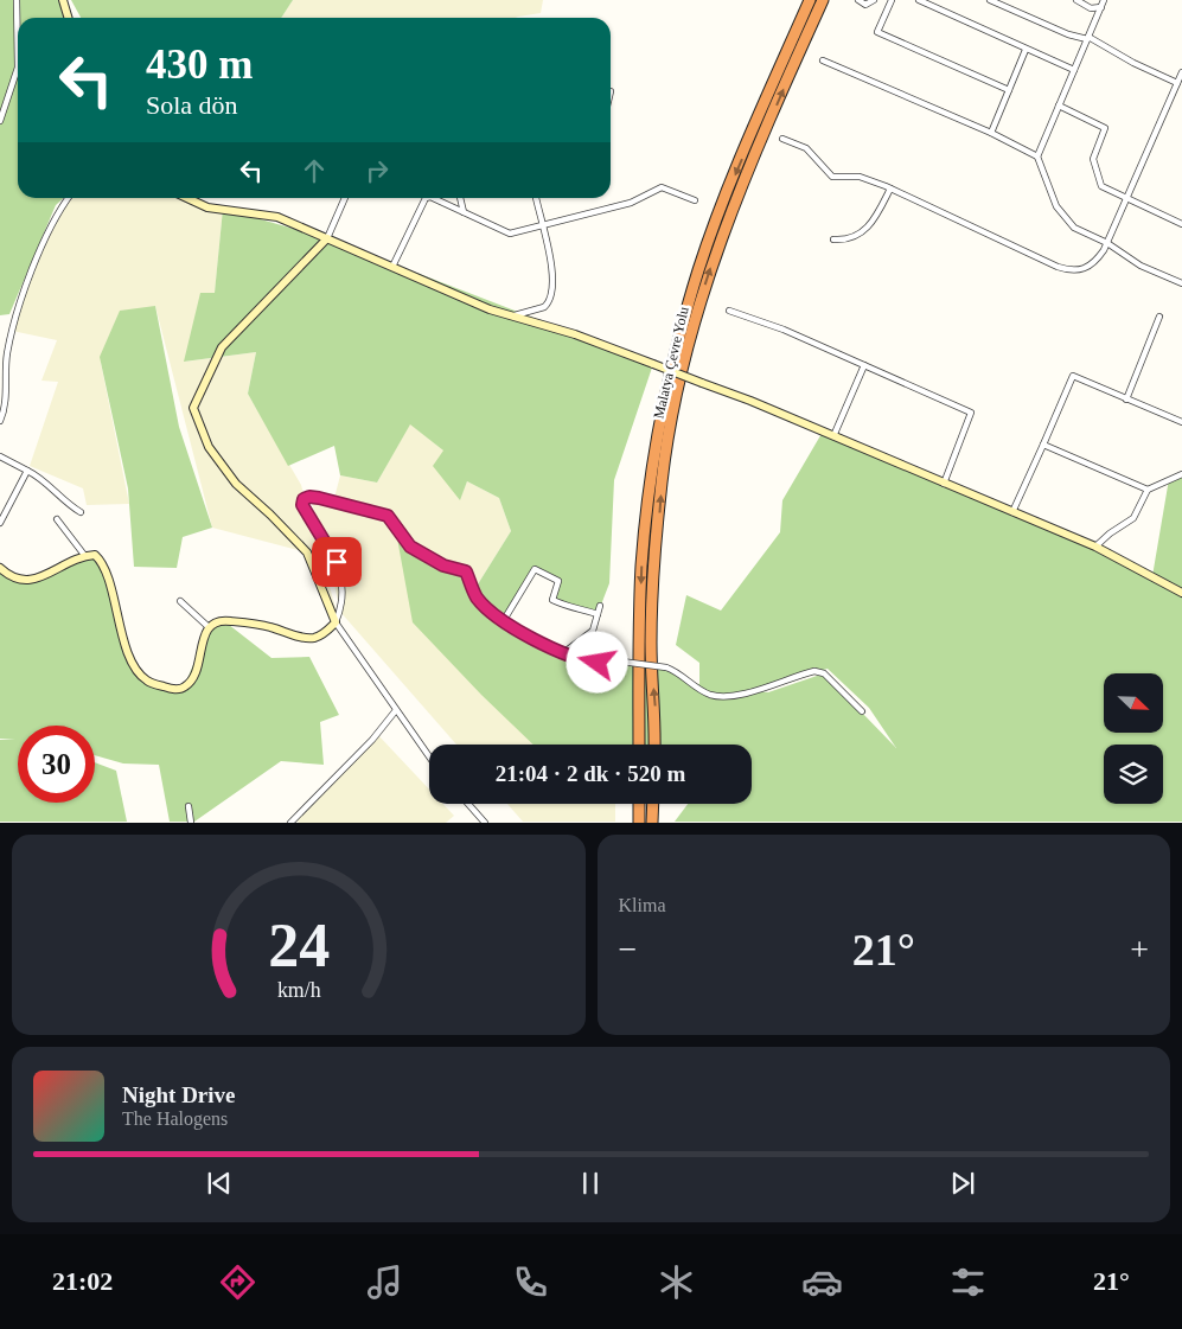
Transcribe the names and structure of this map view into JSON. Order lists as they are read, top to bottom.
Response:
{
  "streets": {
    "highway": ["Malatya Çevre Yolu"]
  },
  "north": "bottom right",
  "page": {
    "turn": ["430 m", "Sola dön"],
    "limit": "30",
    "trip": "21:04 · 2 dk · 520 m",
    "tile": "Klima",
    "heat": ["−", "21°", "+"],
    "song": ["Night Drive", "The Halogens"],
    "tabs": ["21:02", "21°"],
    "gauge": ["24", "km/h"]
  }
}
